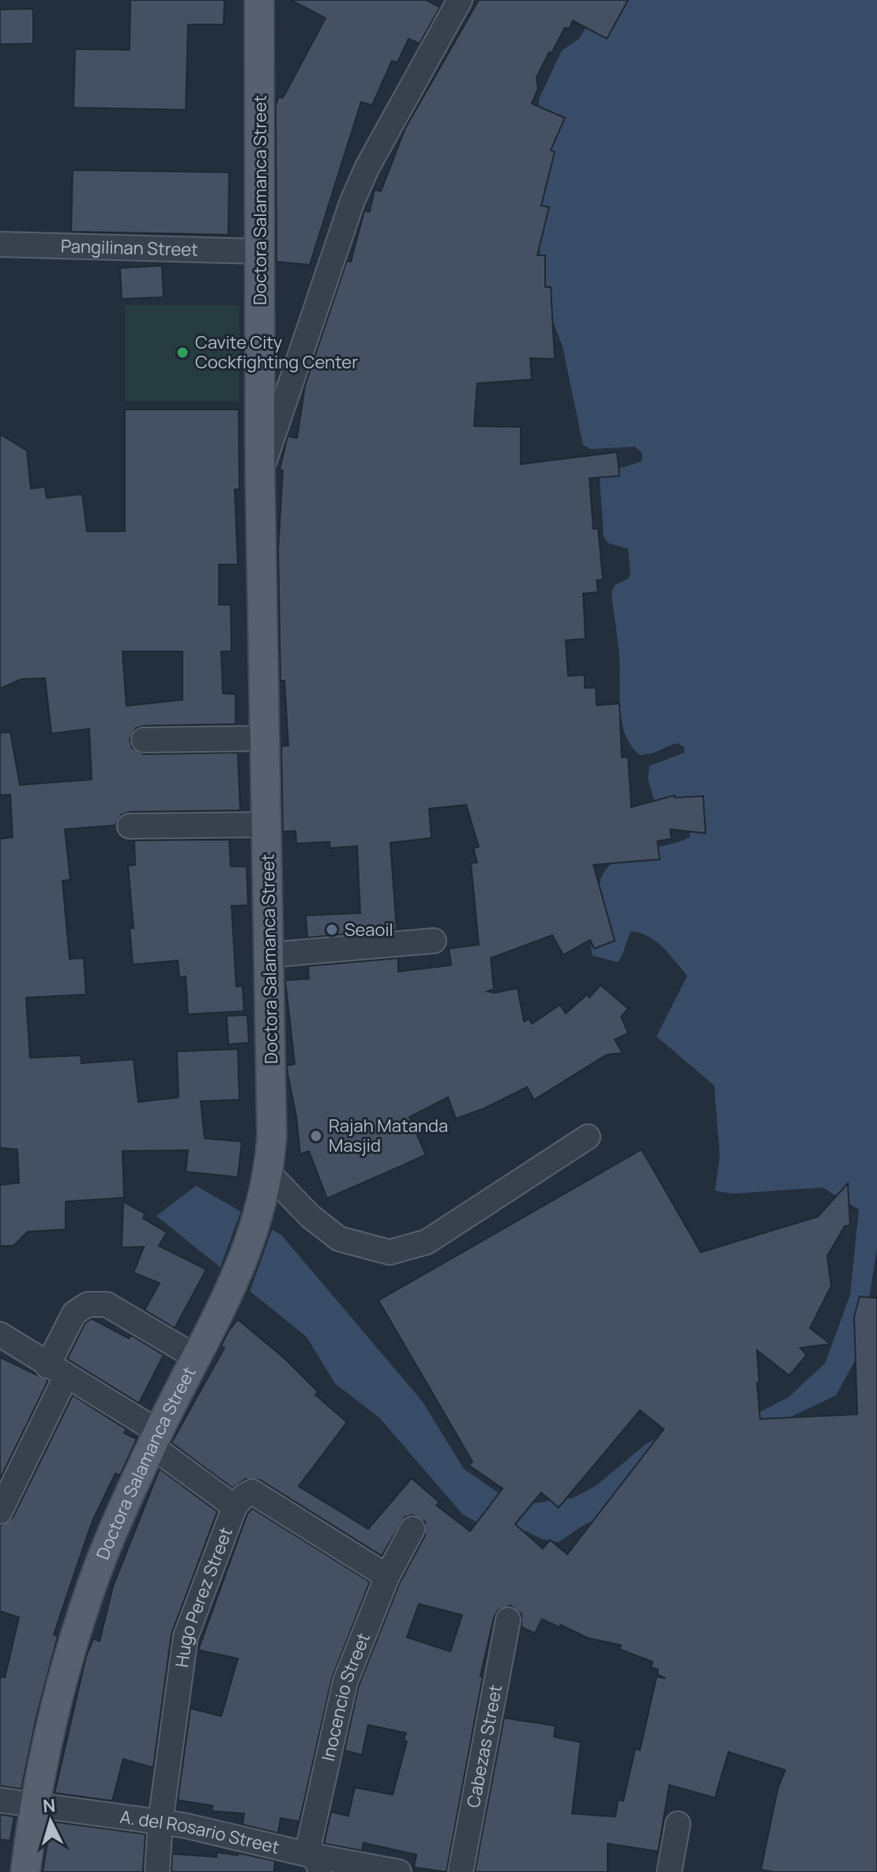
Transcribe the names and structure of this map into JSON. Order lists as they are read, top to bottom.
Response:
{
  "streets": {
    "main road": ["Doctora Salamanca Street"],
    "street": [
      "Pangilinan Street",
      "Hugo Perez Street",
      "Inocencio Street",
      "Cabezas Street",
      "A. del Rosario Street"
    ]
  },
  "crossings": [
    ["Doctora Salamanca Street", "Pangilinan Street"],
    ["Doctora Salamanca Street", "A. del Rosario Street"],
    ["Hugo Perez Street", "Inocencio Street"],
    ["Hugo Perez Street", "A. del Rosario Street"],
    ["Inocencio Street", "A. del Rosario Street"]
  ],
  "places": ["Cavite City Cockfighting Center", "Seaoil", "Rajah Matanda Masjid"],
  "north": "top"
}
